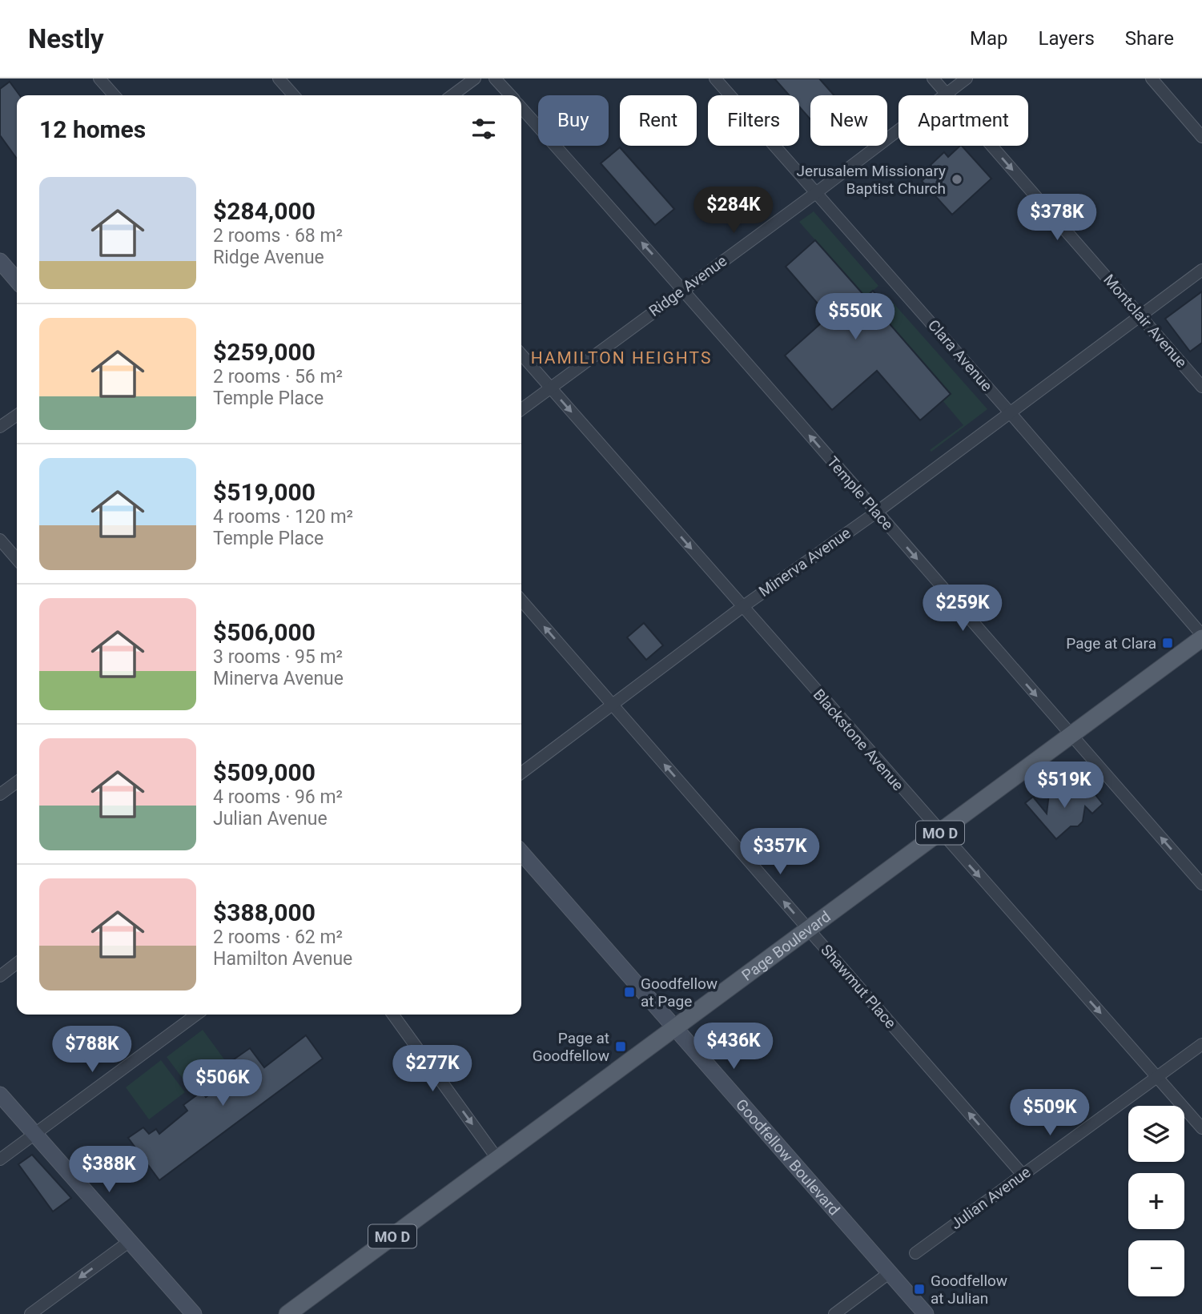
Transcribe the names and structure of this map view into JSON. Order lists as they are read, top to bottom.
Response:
{
  "streets": {
    "main road": ["MO D", "Page Boulevard", "Goodfellow Boulevard"],
    "street": [
      "Ridge Avenue",
      "Montclair Avenue",
      "Clara Avenue",
      "Temple Place",
      "Minerva Avenue",
      "Blackstone Avenue",
      "Shawmut Place",
      "Julian Avenue"
    ]
  },
  "crossings": [
    ["Ridge Avenue", "Montclair Avenue"],
    ["Ridge Avenue", "Clara Avenue"],
    ["Ridge Avenue", "Temple Place"],
    ["Ridge Avenue", "Blackstone Avenue"],
    ["Montclair Avenue", "Minerva Avenue"],
    ["Clara Avenue", "Minerva Avenue"],
    ["Clara Avenue", "Page Boulevard"],
    ["Temple Place", "Minerva Avenue"],
    ["Temple Place", "Page Boulevard"],
    ["Minerva Avenue", "Blackstone Avenue"],
    ["Minerva Avenue", "Shawmut Place"],
    ["Blackstone Avenue", "Page Boulevard"],
    ["Blackstone Avenue", "Julian Avenue"],
    ["Page Boulevard", "Shawmut Place"],
    ["Page Boulevard", "Goodfellow Boulevard"],
    ["Shawmut Place", "Julian Avenue"]
  ],
  "one_way": ["Montclair Avenue", "Blackstone Avenue", "Shawmut Place"],
  "districts": ["HAMILTON HEIGHTS"],
  "places": {
    "other": ["Jerusalem Missionary Baptist Church"],
    "transit": [
      "Page at Clara",
      "Goodfellow at Page",
      "Page at Goodfellow",
      "Goodfellow at Julian"
    ]
  },
  "page": {
    "header": "Nestly",
    "nav": ["Map", "Layers", "Share"],
    "chip": [
      "Buy",
      "Rent",
      "Filters",
      "New",
      "Apartment"
    ],
    "heading": "12 homes",
    "list": [
      {
        "name": "$284,000",
        "note": "2 rooms · 68 m² · Ridge Avenue"
      },
      {
        "name": "$259,000",
        "note": "2 rooms · 56 m² · Temple Place"
      },
      {
        "name": "$519,000",
        "note": "4 rooms · 120 m² · Temple Place"
      },
      {
        "name": "$506,000",
        "note": "3 rooms · 95 m² · Minerva Avenue"
      },
      {
        "name": "$509,000",
        "note": "4 rooms · 96 m² · Julian Avenue"
      },
      {
        "name": "$388,000",
        "note": "2 rooms · 62 m² · Hamilton Avenue"
      }
    ],
    "price": [
      "$284K",
      "$378K",
      "$550K",
      "$259K",
      "$519K",
      "$357K",
      "$436K",
      "$788K",
      "$277K",
      "$506K",
      "$509K",
      "$388K"
    ],
    "map_buttons": ["+", "−"]
  }
}
